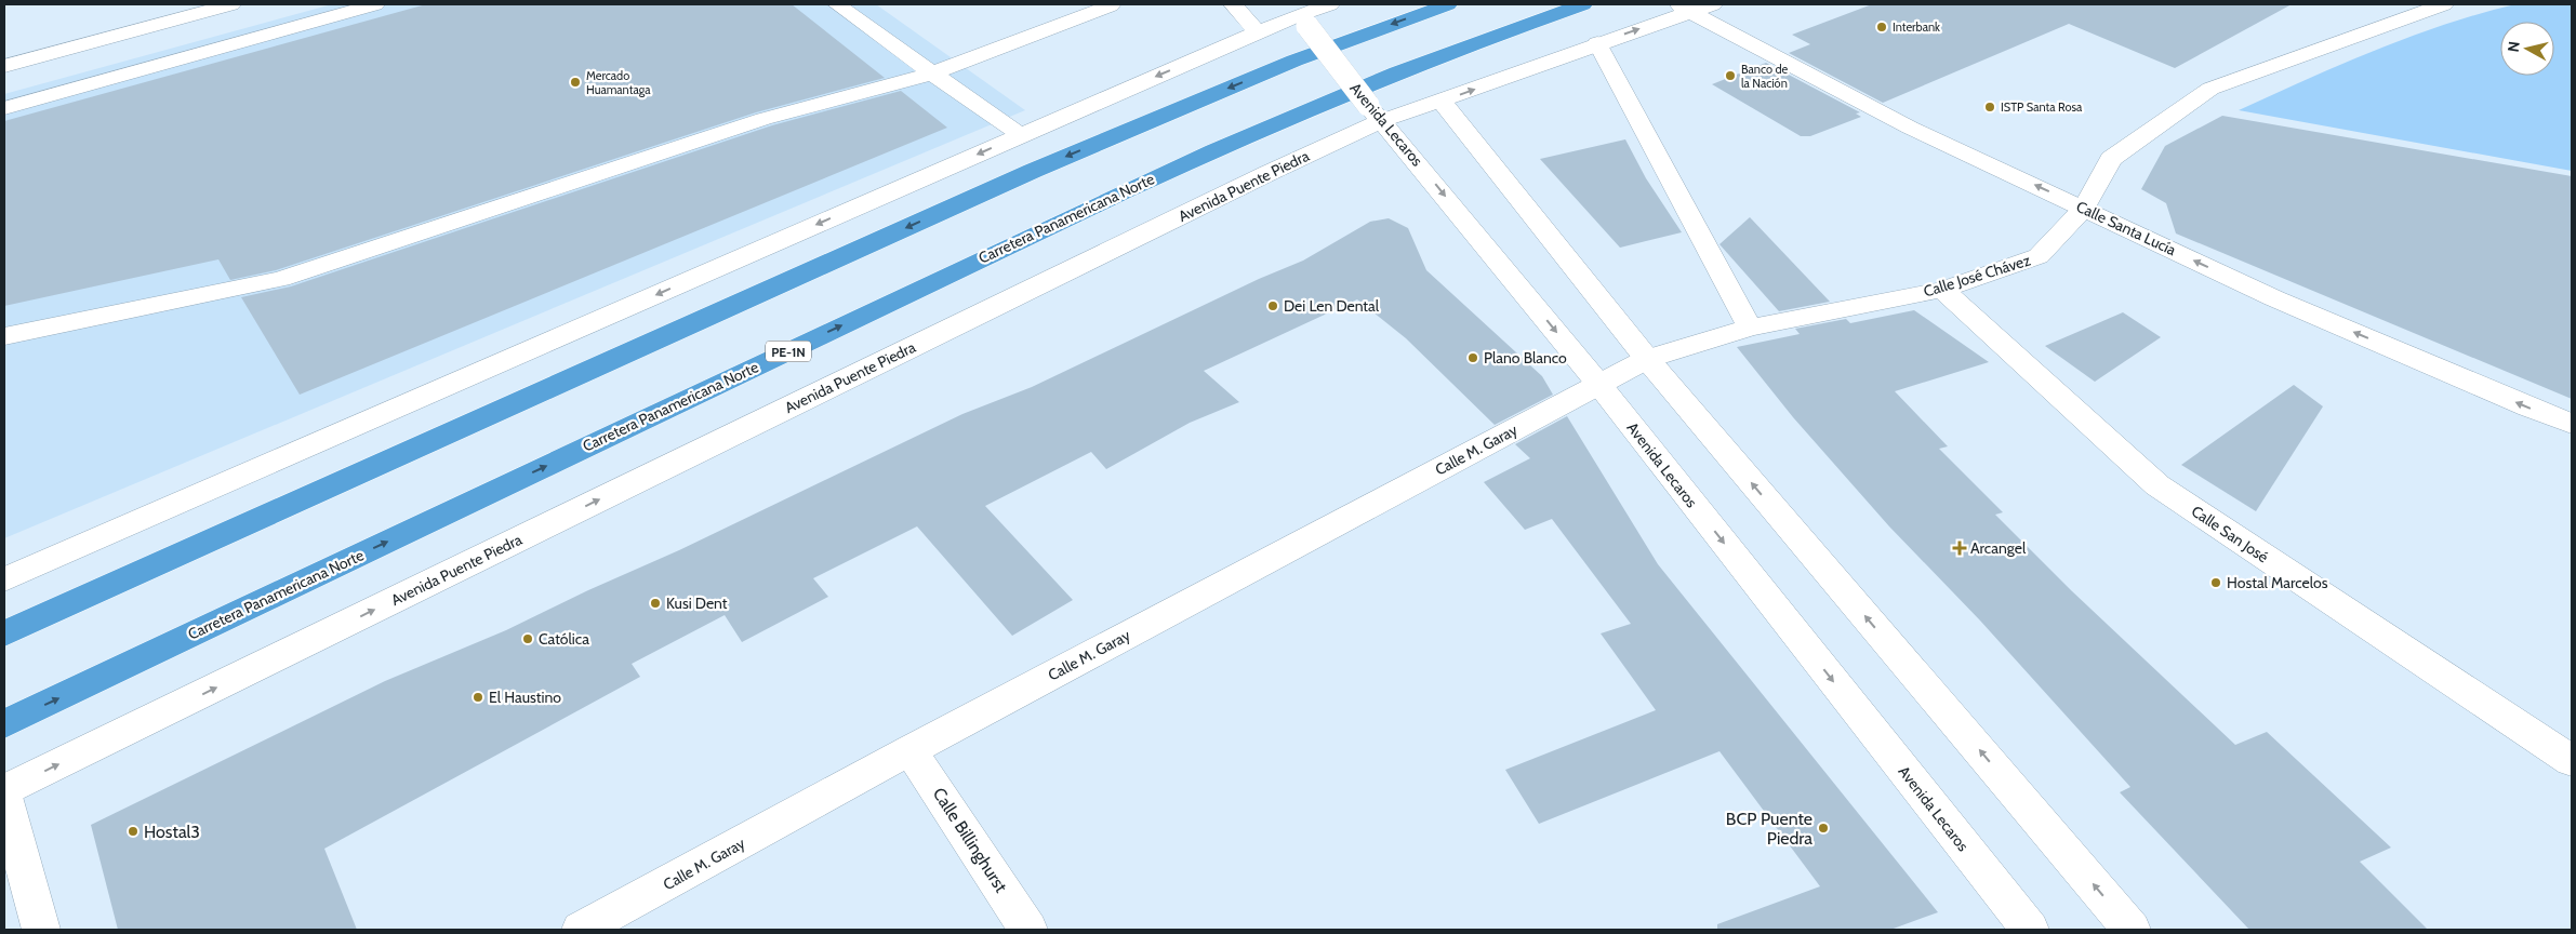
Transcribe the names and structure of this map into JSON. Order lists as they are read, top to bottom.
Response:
{
  "streets": {
    "highway": ["Carretera Panamericana Norte", "PE-1N"],
    "main road": [
      "Avenida Lecaros",
      "Avenida Puente Piedra",
      "Calle Santa Lucía",
      "Calle José Chávez",
      "Calle M. Garay",
      "Calle San José",
      "Calle Billinghurst"
    ]
  },
  "crossings": [
    ["Avenida Lecaros", "Avenida Puente Piedra"],
    ["Avenida Lecaros", "Calle José Chávez"],
    ["Avenida Lecaros", "Calle M. Garay"],
    ["Avenida Puente Piedra", "Calle Santa Lucía"],
    ["Calle Santa Lucía", "Calle José Chávez"],
    ["Calle José Chávez", "Calle M. Garay"],
    ["Calle José Chávez", "Calle San José"],
    ["Calle M. Garay", "Calle Billinghurst"]
  ],
  "one_way": ["Calle Santa Lucía"],
  "places": {
    "other": [
      "Interbank",
      "Banco de la Nación",
      "Mercado Huamantaga",
      "ISTP Santa Rosa",
      "Dei Len Dental",
      "Plano Blanco",
      "Hostal Marcelos",
      "Kusi Dent",
      "Católica",
      "El Haustino",
      "BCP Puente Piedra",
      "Hostal3"
    ],
    "health": ["Arcangel"]
  },
  "north": "left"
}
